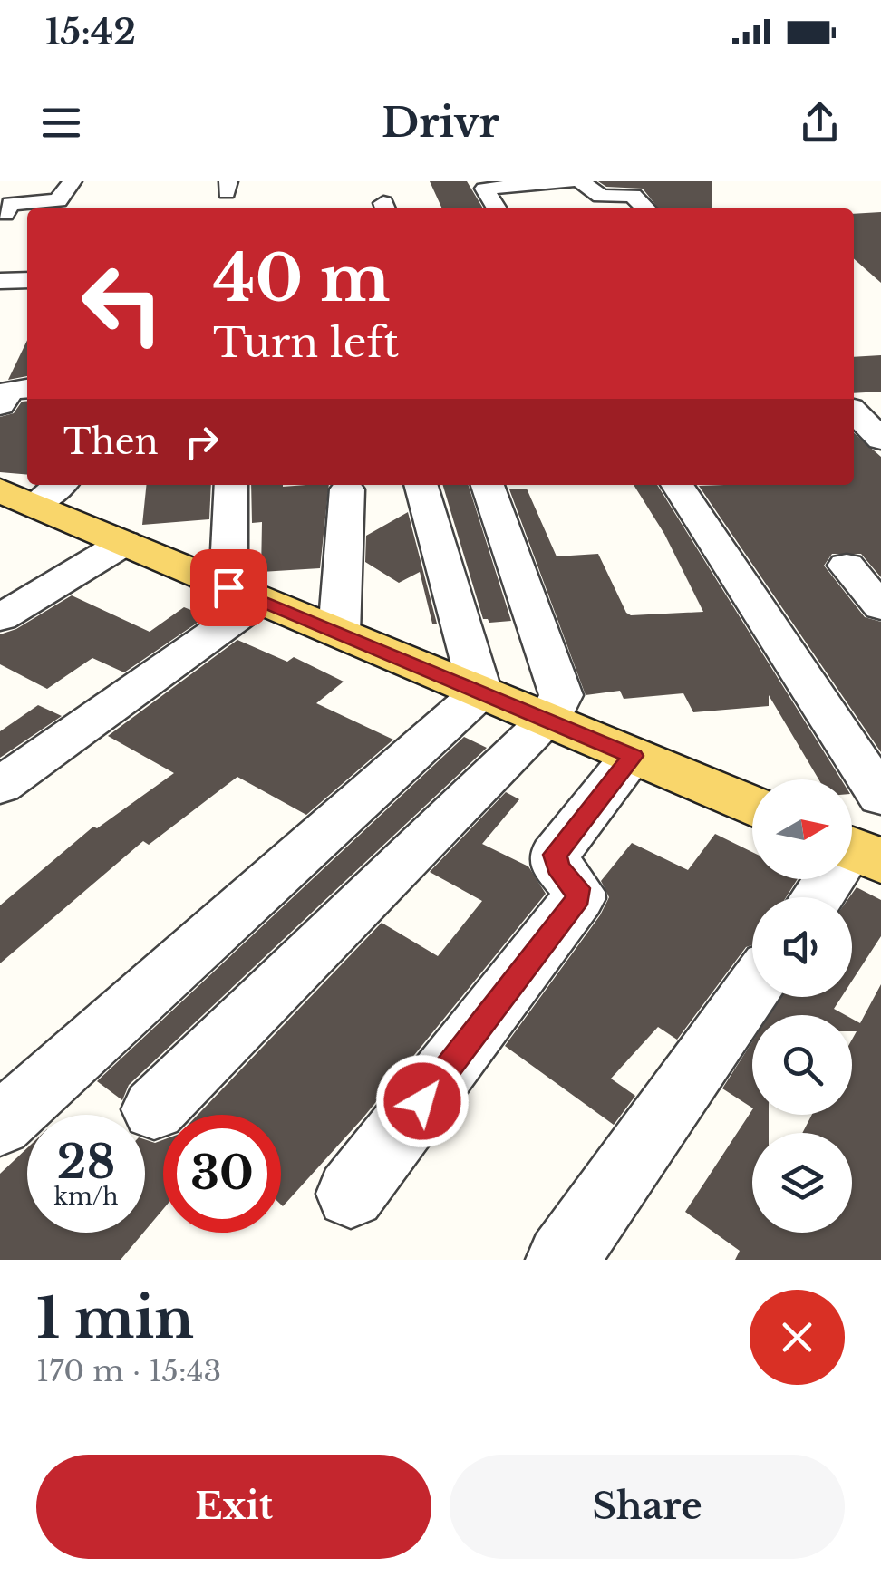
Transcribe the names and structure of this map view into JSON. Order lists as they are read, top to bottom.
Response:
{
  "north": "right",
  "page": {
    "status": "15:42",
    "header": "Drivr",
    "turn": ["40 m", "Turn left"],
    "then": "Then",
    "speed": "28 km/h",
    "limit": "30",
    "heading": ["1 min", "170 m · 15:43"],
    "buttons": ["Exit", "Share"]
  }
}
